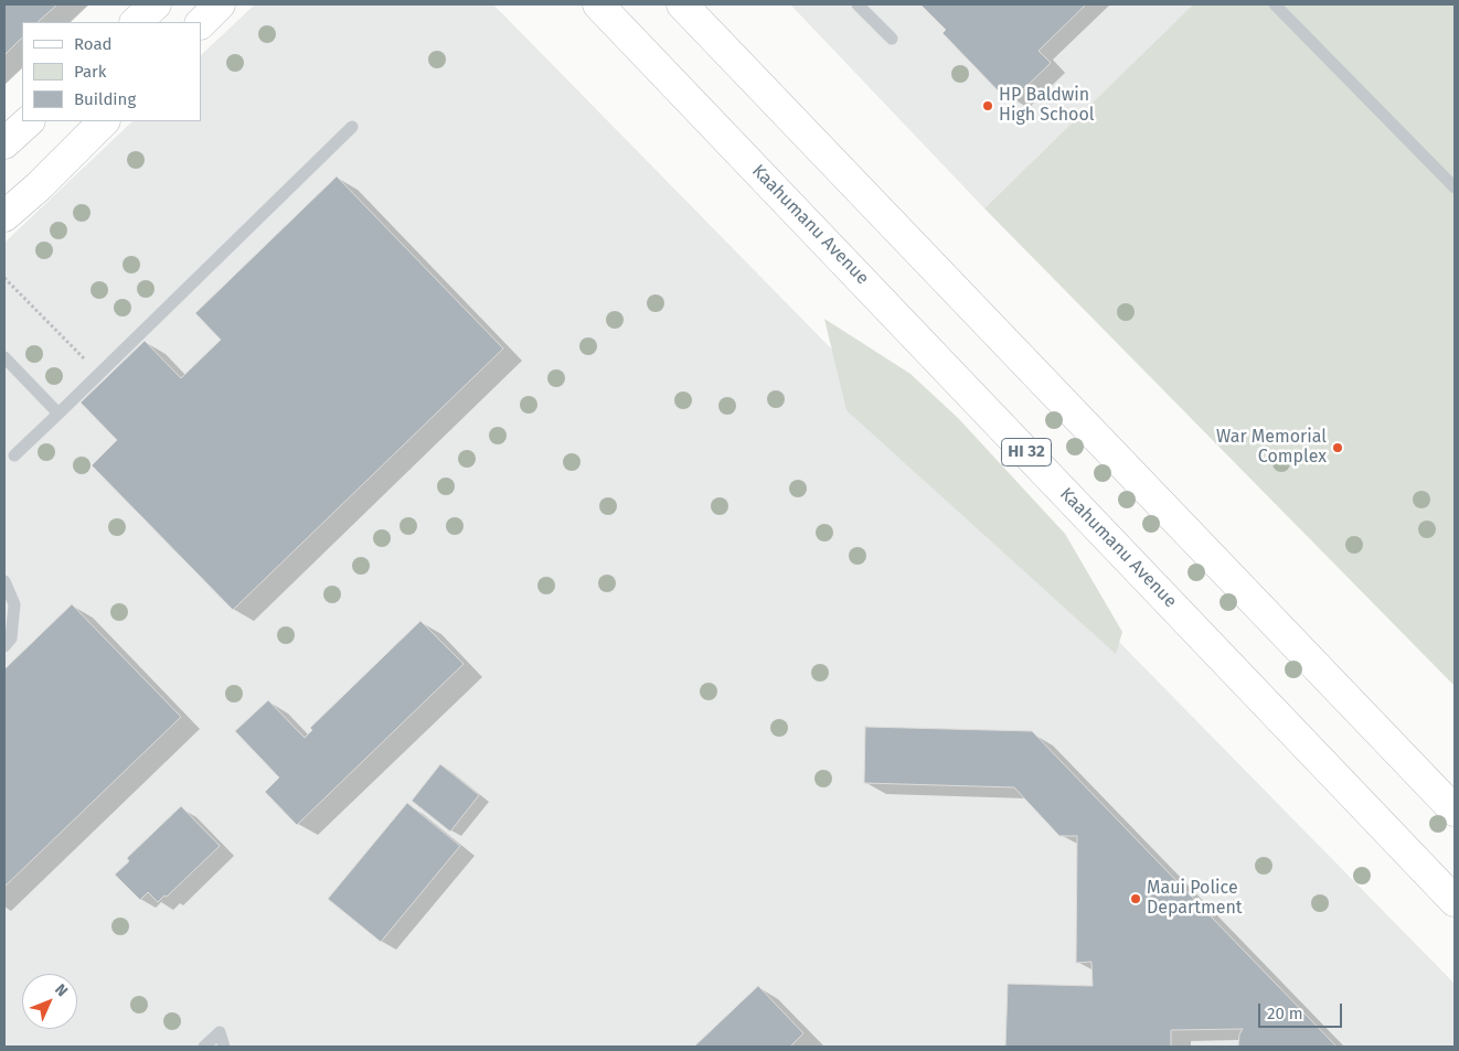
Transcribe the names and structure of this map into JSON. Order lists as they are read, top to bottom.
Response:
{
  "streets": {
    "main road": ["Kaahumanu Avenue", "HI 32"]
  },
  "places": ["HP Baldwin High School", "War Memorial Complex", "Maui Police Department"],
  "legend": ["Road", "Park", "Building"],
  "scale_bar": "20 m",
  "north": "top right"
}
